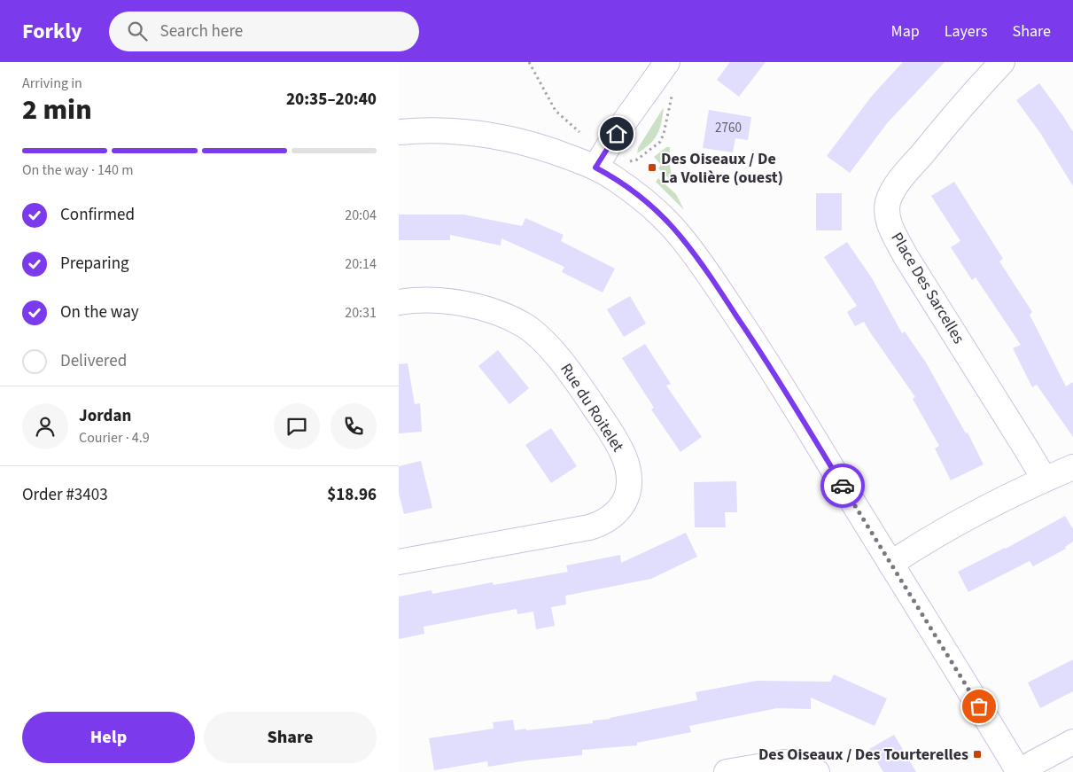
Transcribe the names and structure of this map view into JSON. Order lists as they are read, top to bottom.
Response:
{
  "streets": {
    "street": ["Place Des Sarcelles", "Rue du Roitelet"]
  },
  "places": {
    "transit": ["Des Oiseaux / De La Volière (ouest)", "Des Oiseaux / Des Tourterelles"]
  },
  "house_numbers": ["2760"],
  "page": {
    "header": "Forkly",
    "search": "Search here",
    "nav": ["Map", "Layers", "Share"],
    "heading": ["2 min", "Arriving in", "20:35–20:40"],
    "panel": [
      "Jordan",
      "Courier · 4.9",
      "Order #3403",
      "$18.96"
    ],
    "bar": "On the way · 140 m",
    "list": [
      ["Confirmed", "20:04"],
      ["Preparing", "20:14"],
      ["On the way", "20:31"],
      "Delivered"
    ],
    "buttons": ["Help", "Share"]
  }
}
